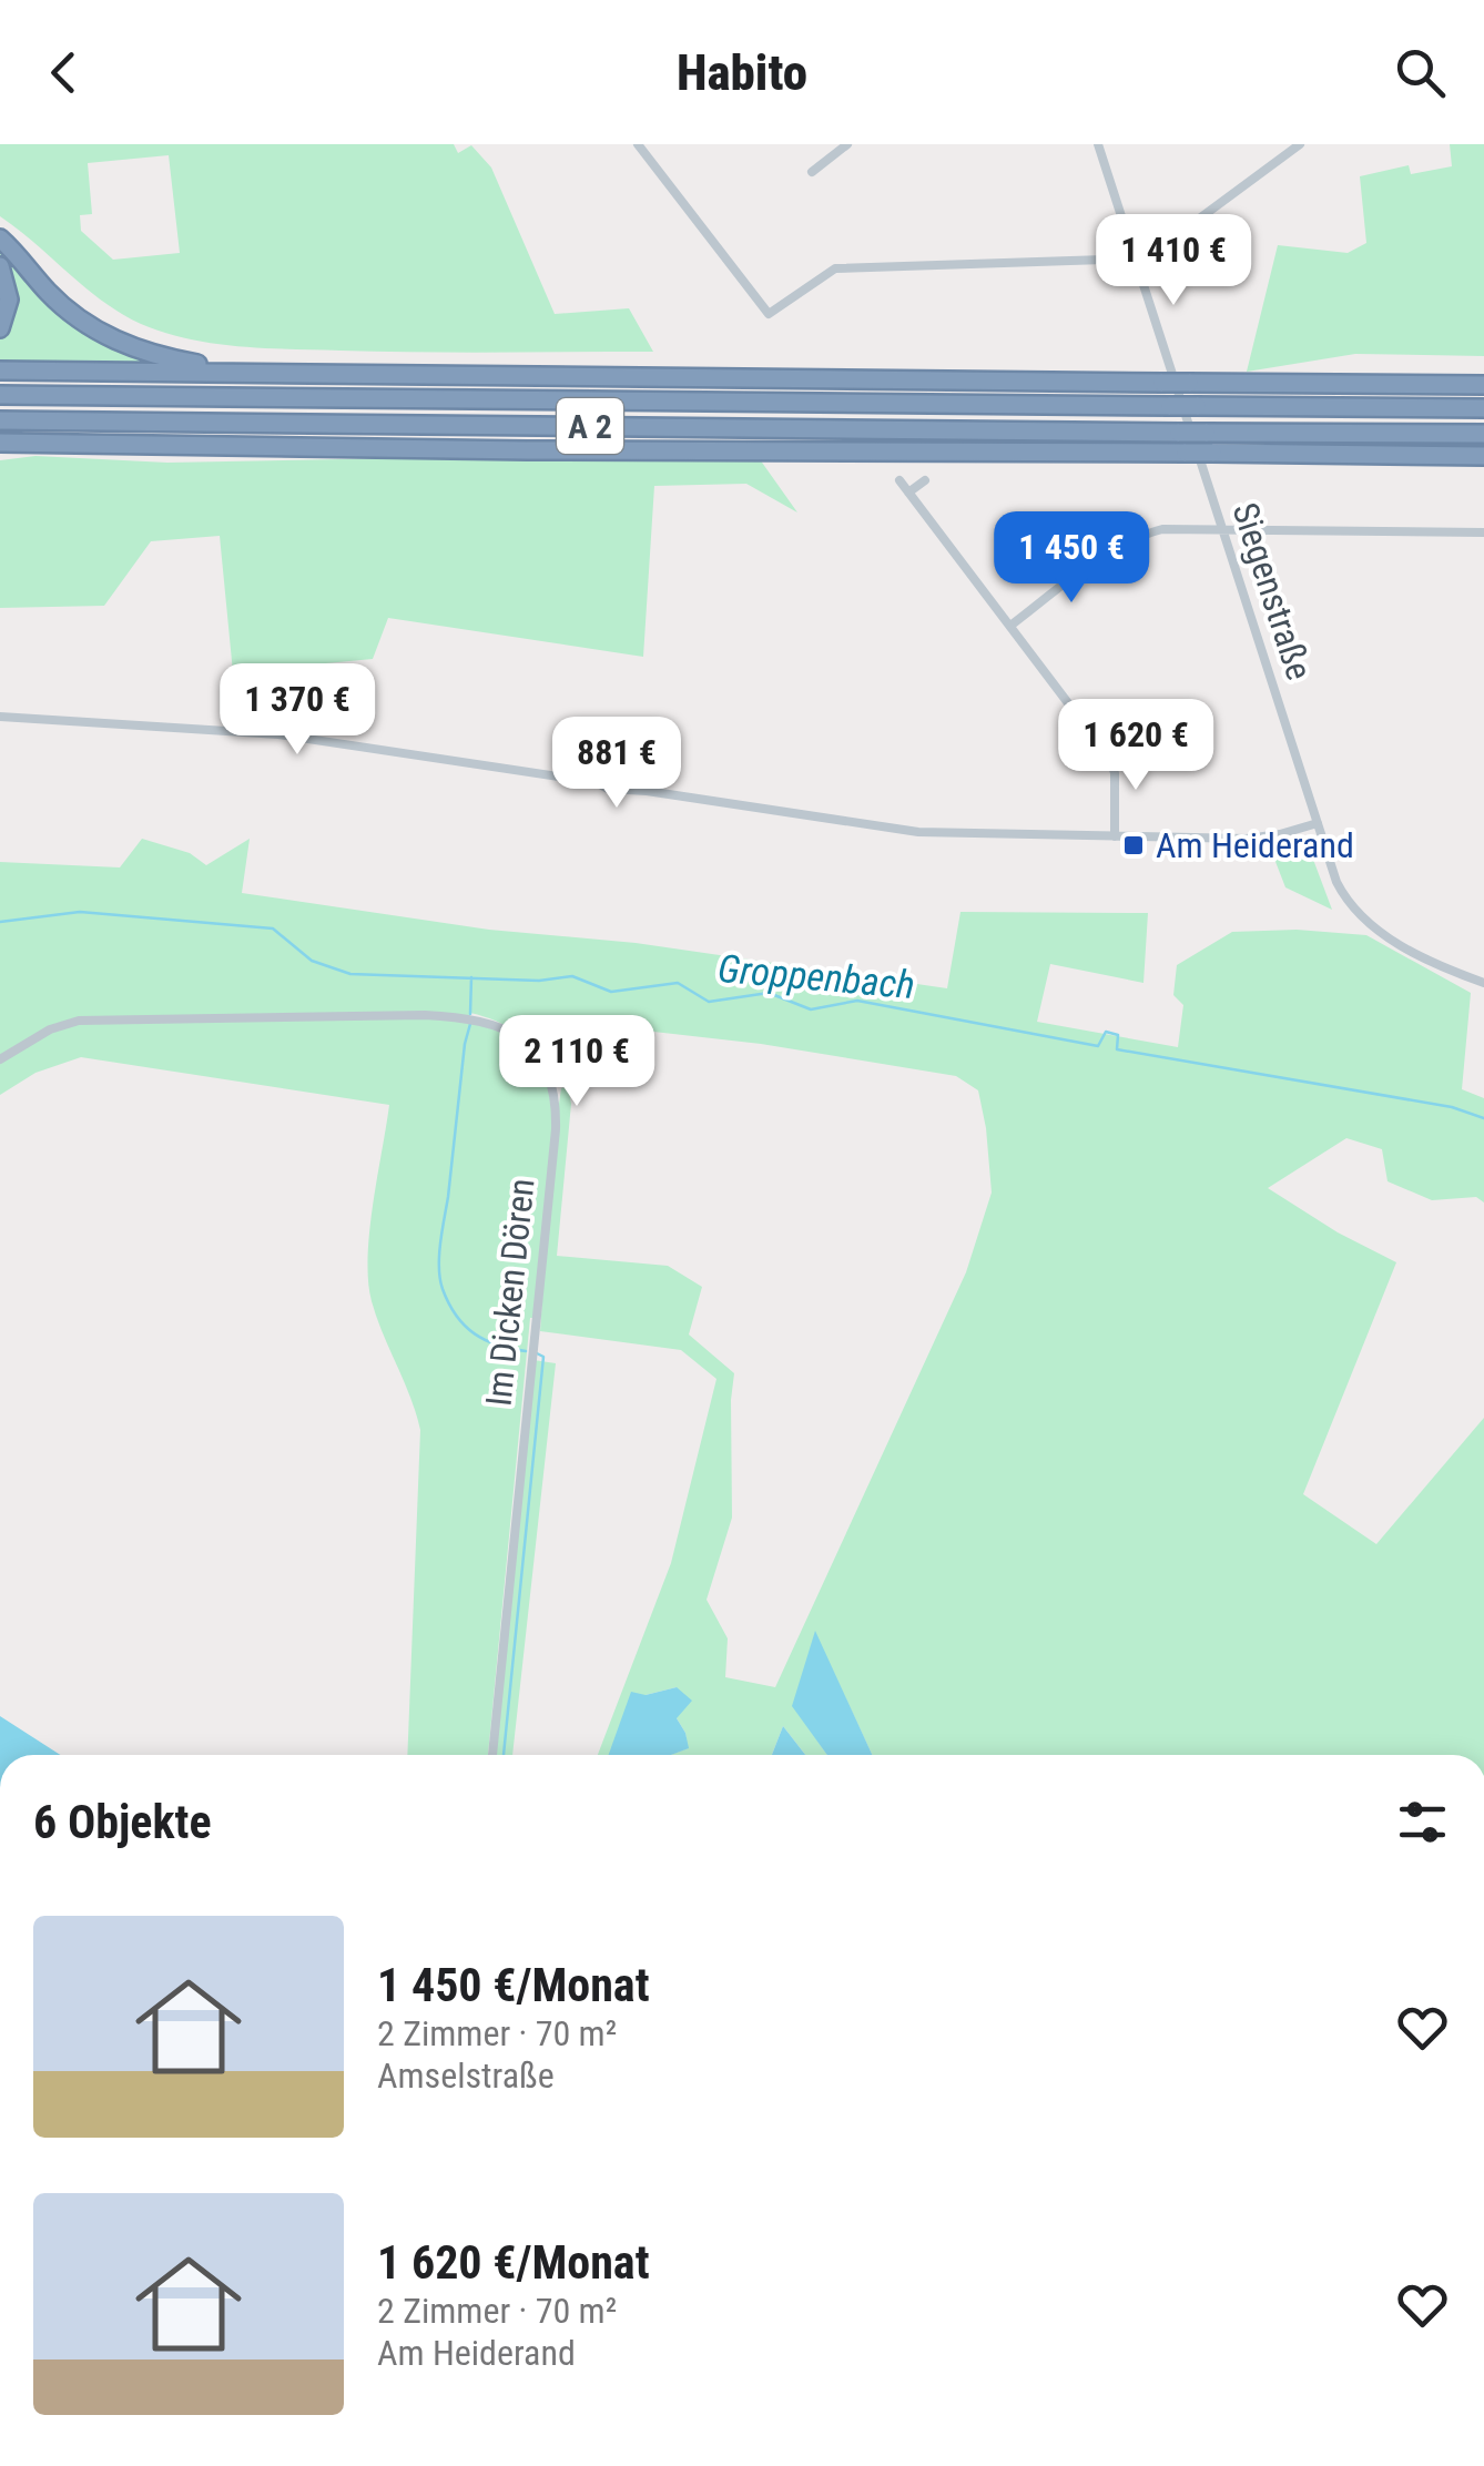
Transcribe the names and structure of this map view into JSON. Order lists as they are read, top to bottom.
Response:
{
  "streets": {
    "highway": ["A 2"],
    "street": ["Siegenstraße", "Im Dicken Dören"]
  },
  "water": ["Groppenbach"],
  "places": {
    "transit": ["Am Heiderand"]
  },
  "page": {
    "header": "Habito",
    "price": [
      "1 410 €",
      "1 450 €",
      "1 370 €",
      "1 620 €",
      "881 €",
      "2 110 €"
    ],
    "heading": "6 Objekte",
    "list": [
      {
        "name": "1 450 €/Monat",
        "note": "2 Zimmer · 70 m² · Amselstraße"
      },
      {
        "name": "1 620 €/Monat",
        "note": "2 Zimmer · 70 m² · Am Heiderand"
      }
    ]
  }
}
